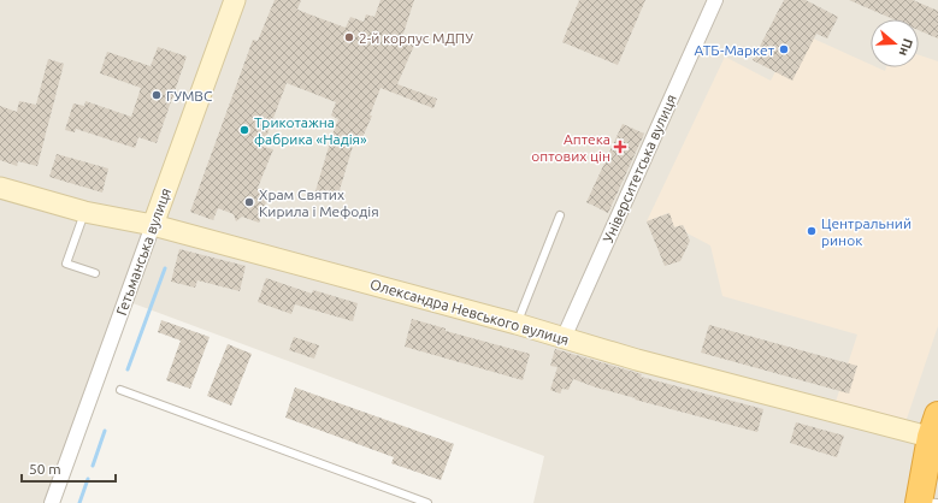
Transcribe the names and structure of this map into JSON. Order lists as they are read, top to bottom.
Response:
{
  "streets": {
    "main road": ["Гетьманська вулиця", "Олександра Невського вулиця"],
    "street": ["Університетська вулиця"]
  },
  "crossings": [
    ["Університетська вулиця", "Олександра Невського вулиця"],
    ["Гетьманська вулиця", "Олександра Невського вулиця"]
  ],
  "places": {
    "other": [
      "2-й корпус МДПУ",
      "АТБ-Маркет",
      "ГУМВС",
      "Трикотажна фабрика «Надія»",
      "Храм Святих Кирила і Мефодія",
      "Центральний ринок"
    ],
    "health": ["Аптека оптових цін"]
  },
  "scale_bar": "50 m",
  "north": "right"
}
